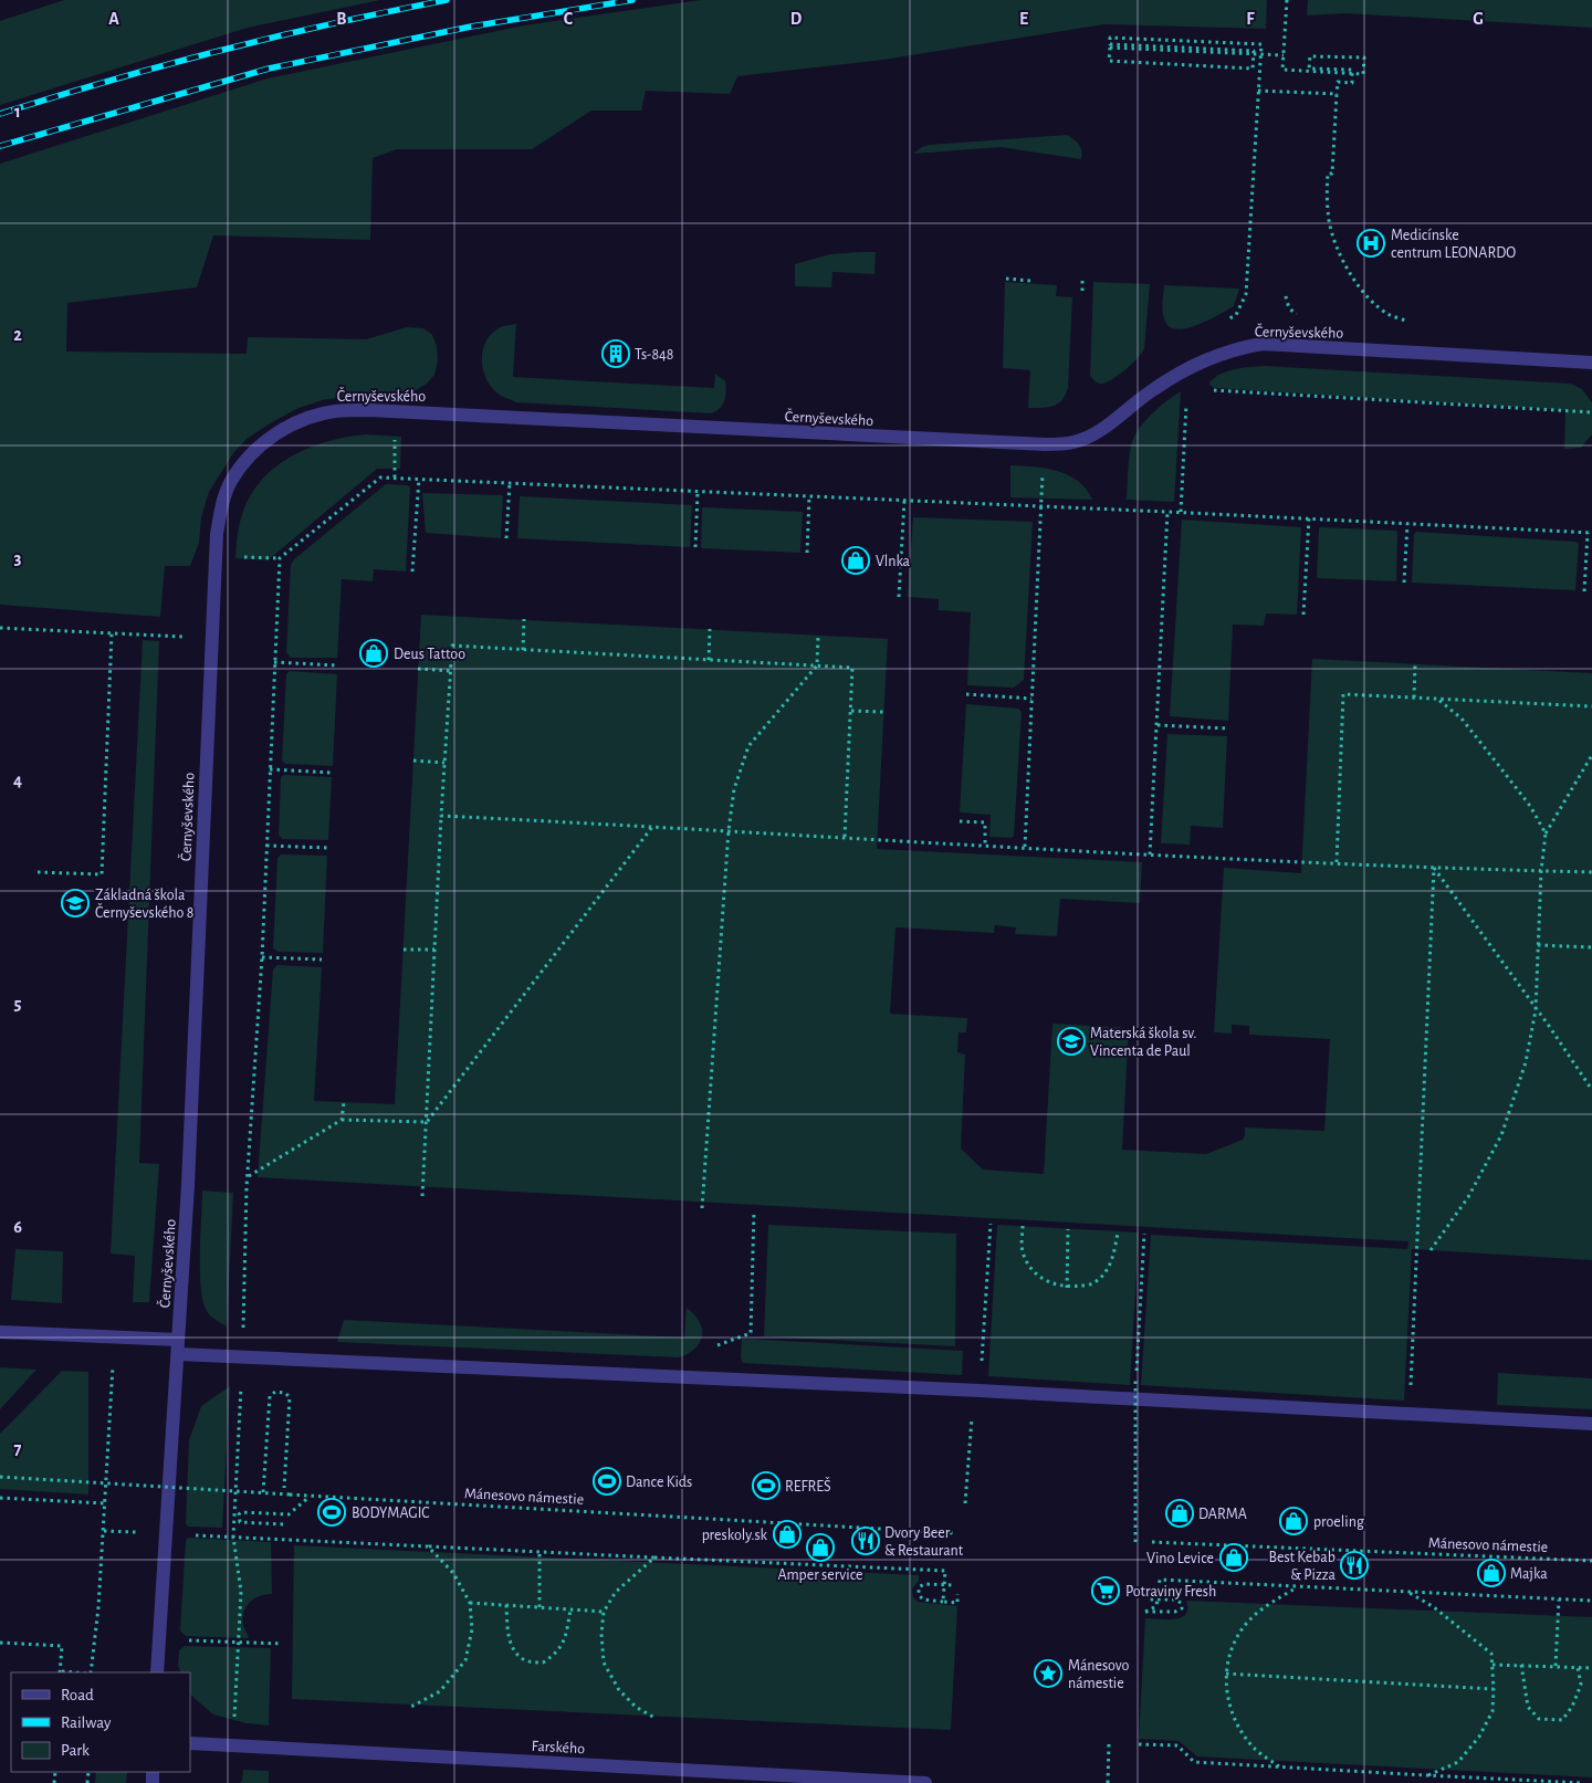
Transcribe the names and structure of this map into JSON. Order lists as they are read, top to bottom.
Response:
{
  "streets": {
    "street": ["Černyševského", "Farského"],
    "path": ["Mánesovo námestie"]
  },
  "places": {
    "hospital": ["Medicínske centrum LEONARDO"],
    "building": ["Ts-848"],
    "shop": [
      "Vlnka",
      "Deus Tattoo",
      "DARMA",
      "proeling",
      "preskoly.sk",
      "Amper service",
      "Vino Levice",
      "Majka"
    ],
    "school or university": ["Základná škola Černyševského 8", "Materská škola sv. Vincenta de Paul"],
    "sports": ["Dance Kids", "REFREŠ", "BODYMAGIC"],
    "restaurant": ["Dvory Beer & Restaurant", "Best Kebab & Pizza"],
    "supermarket": ["Potraviny Fresh"],
    "place": ["Mánesovo námestie"]
  },
  "legend": ["Road", "Railway", "Park"],
  "grid": {
    "columns": [
      "A",
      "B",
      "C",
      "D",
      "E",
      "F",
      "G"
    ],
    "rows": [
      "1",
      "2",
      "3",
      "4",
      "5",
      "6",
      "7"
    ]
  }
}
